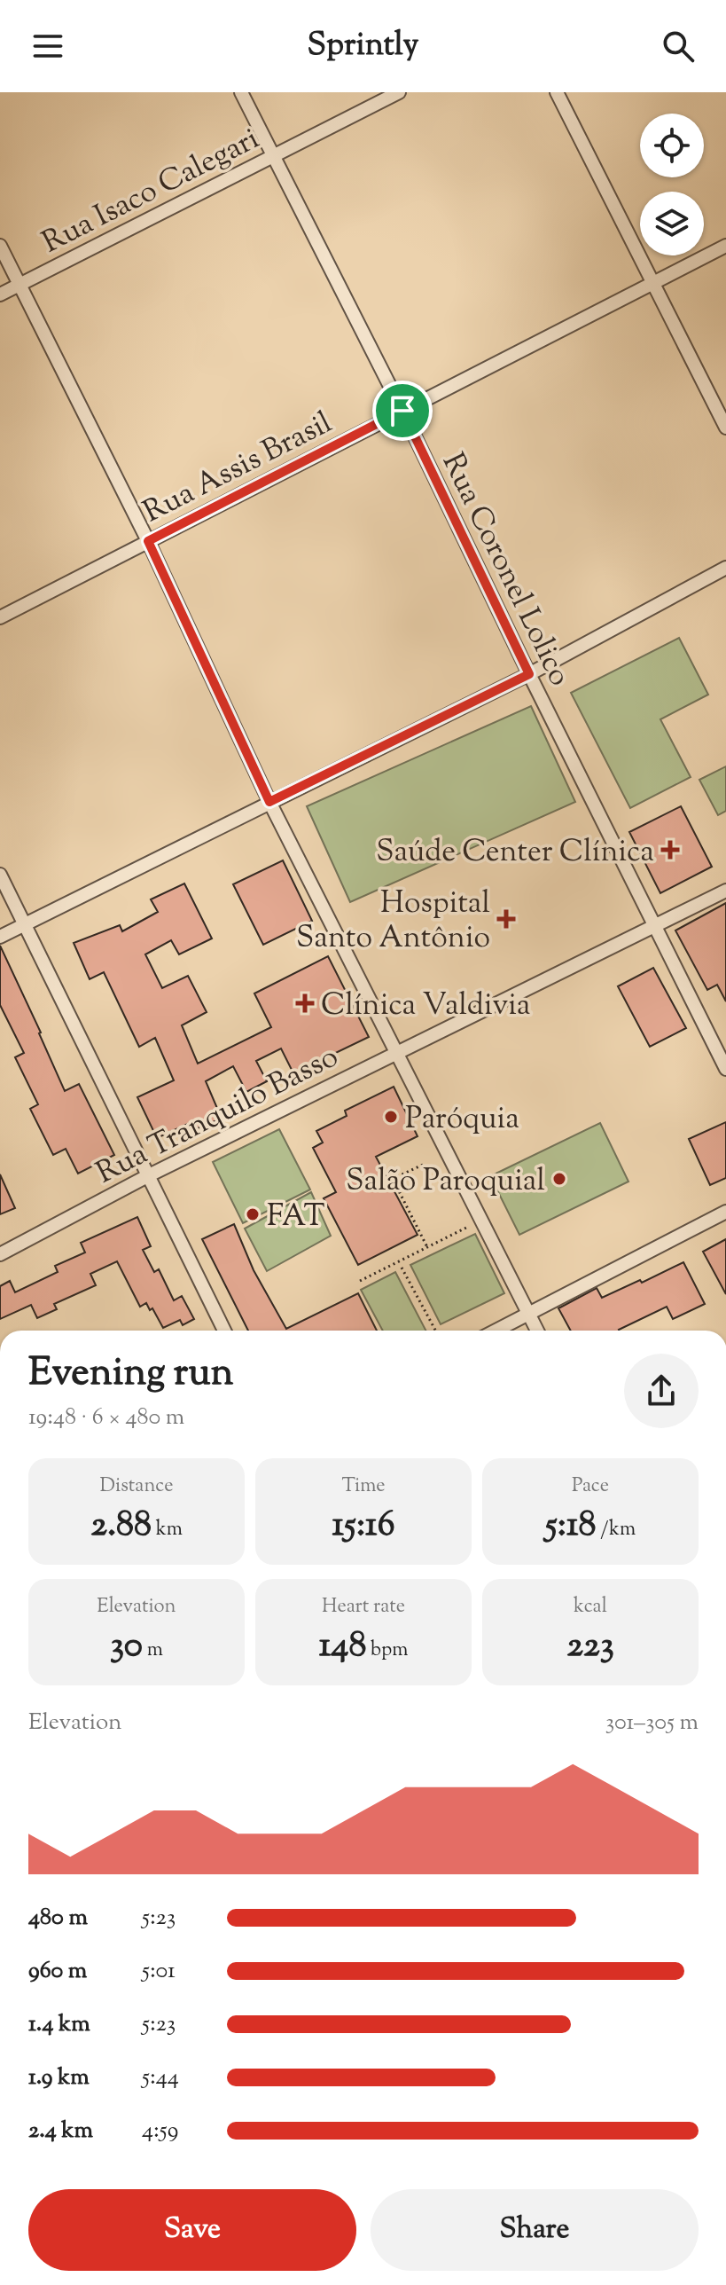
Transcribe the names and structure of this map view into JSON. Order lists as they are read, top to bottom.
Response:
{
  "streets": {
    "street": [
      "Rua Isaco Calegari",
      "Rua Assis Brasil",
      "Rua Coronel Lolico",
      "Rua Tranquilo Basso"
    ]
  },
  "crossings": [
    ["Rua Isaco Calegari", "Rua Coronel Lolico"],
    ["Rua Assis Brasil", "Rua Coronel Lolico"],
    ["Rua Coronel Lolico", "Rua Tranquilo Basso"]
  ],
  "places": {
    "health": ["Saúde Center Clínica", "Hospital Santo Antônio", "Clínica Valdivia"],
    "other": ["Paróquia", "Salão Paroquial", "FAT"]
  },
  "page": {
    "header": "Sprintly",
    "heading": ["Evening run", "19:48 · 6 × 480 m"],
    "stats": [
      ["Distance", "2.88 km"],
      ["Time", "15:16"],
      ["Pace", "5:18 /km"],
      ["Elevation", "30 m"],
      ["Heart rate", "148 bpm"],
      ["kcal", "223"]
    ],
    "chart": ["Elevation", "301–305 m"],
    "list": [
      {
        "name": "480 m",
        "note": "5:23"
      },
      {
        "name": "960 m",
        "note": "5:01"
      },
      {
        "name": "1.4 km",
        "note": "5:23"
      },
      {
        "name": "1.9 km",
        "note": "5:44"
      },
      {
        "name": "2.4 km",
        "note": "4:59"
      }
    ],
    "buttons": ["Save", "Share"]
  }
}
